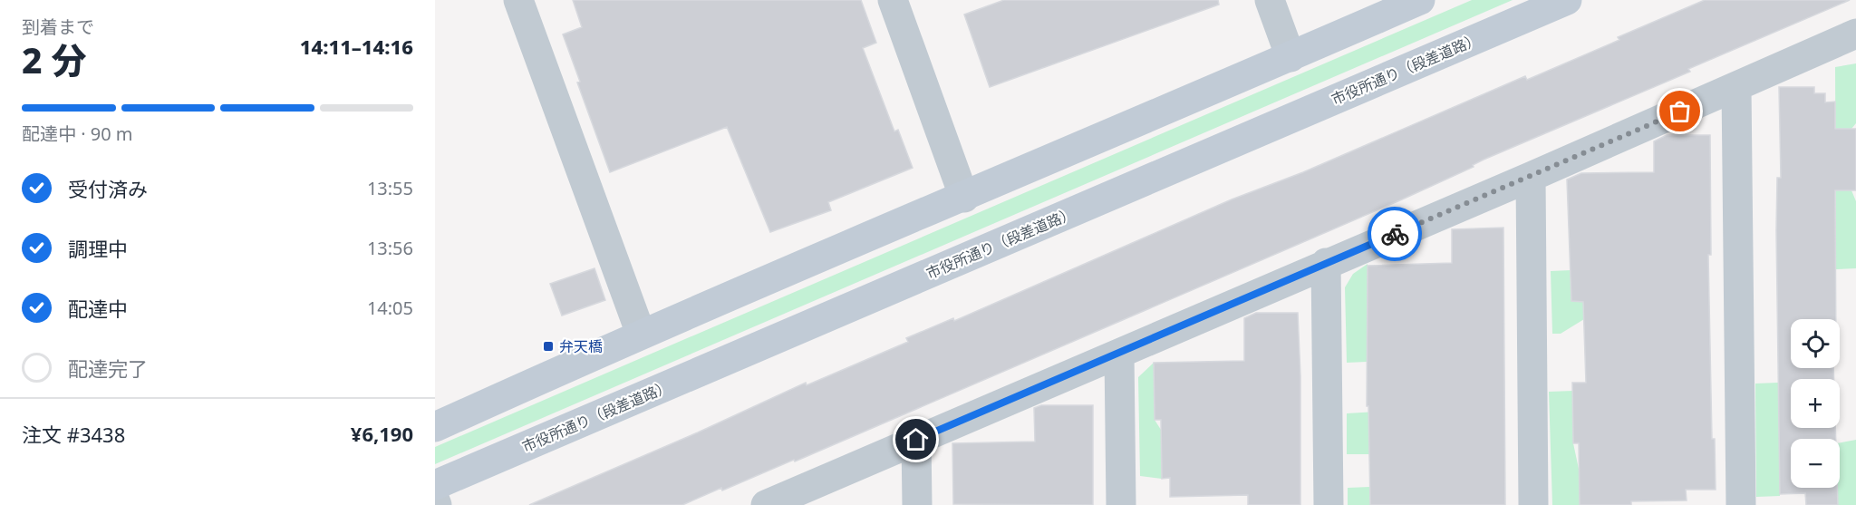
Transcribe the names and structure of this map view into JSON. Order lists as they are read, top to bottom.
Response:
{
  "streets": {
    "street": ["市役所通り（段差道路）"]
  },
  "places": {
    "transit": ["弁天橋"]
  },
  "page": {
    "heading": ["2 分", "到着まで", "14:11–14:16"],
    "panel": ["注文 #3438", "¥6,190"],
    "bar": "配達中 · 90 m",
    "list": [
      ["受付済み", "13:55"],
      ["調理中", "13:56"],
      ["配達中", "14:05"],
      "配達完了"
    ],
    "map_buttons": ["+", "−"]
  }
}
